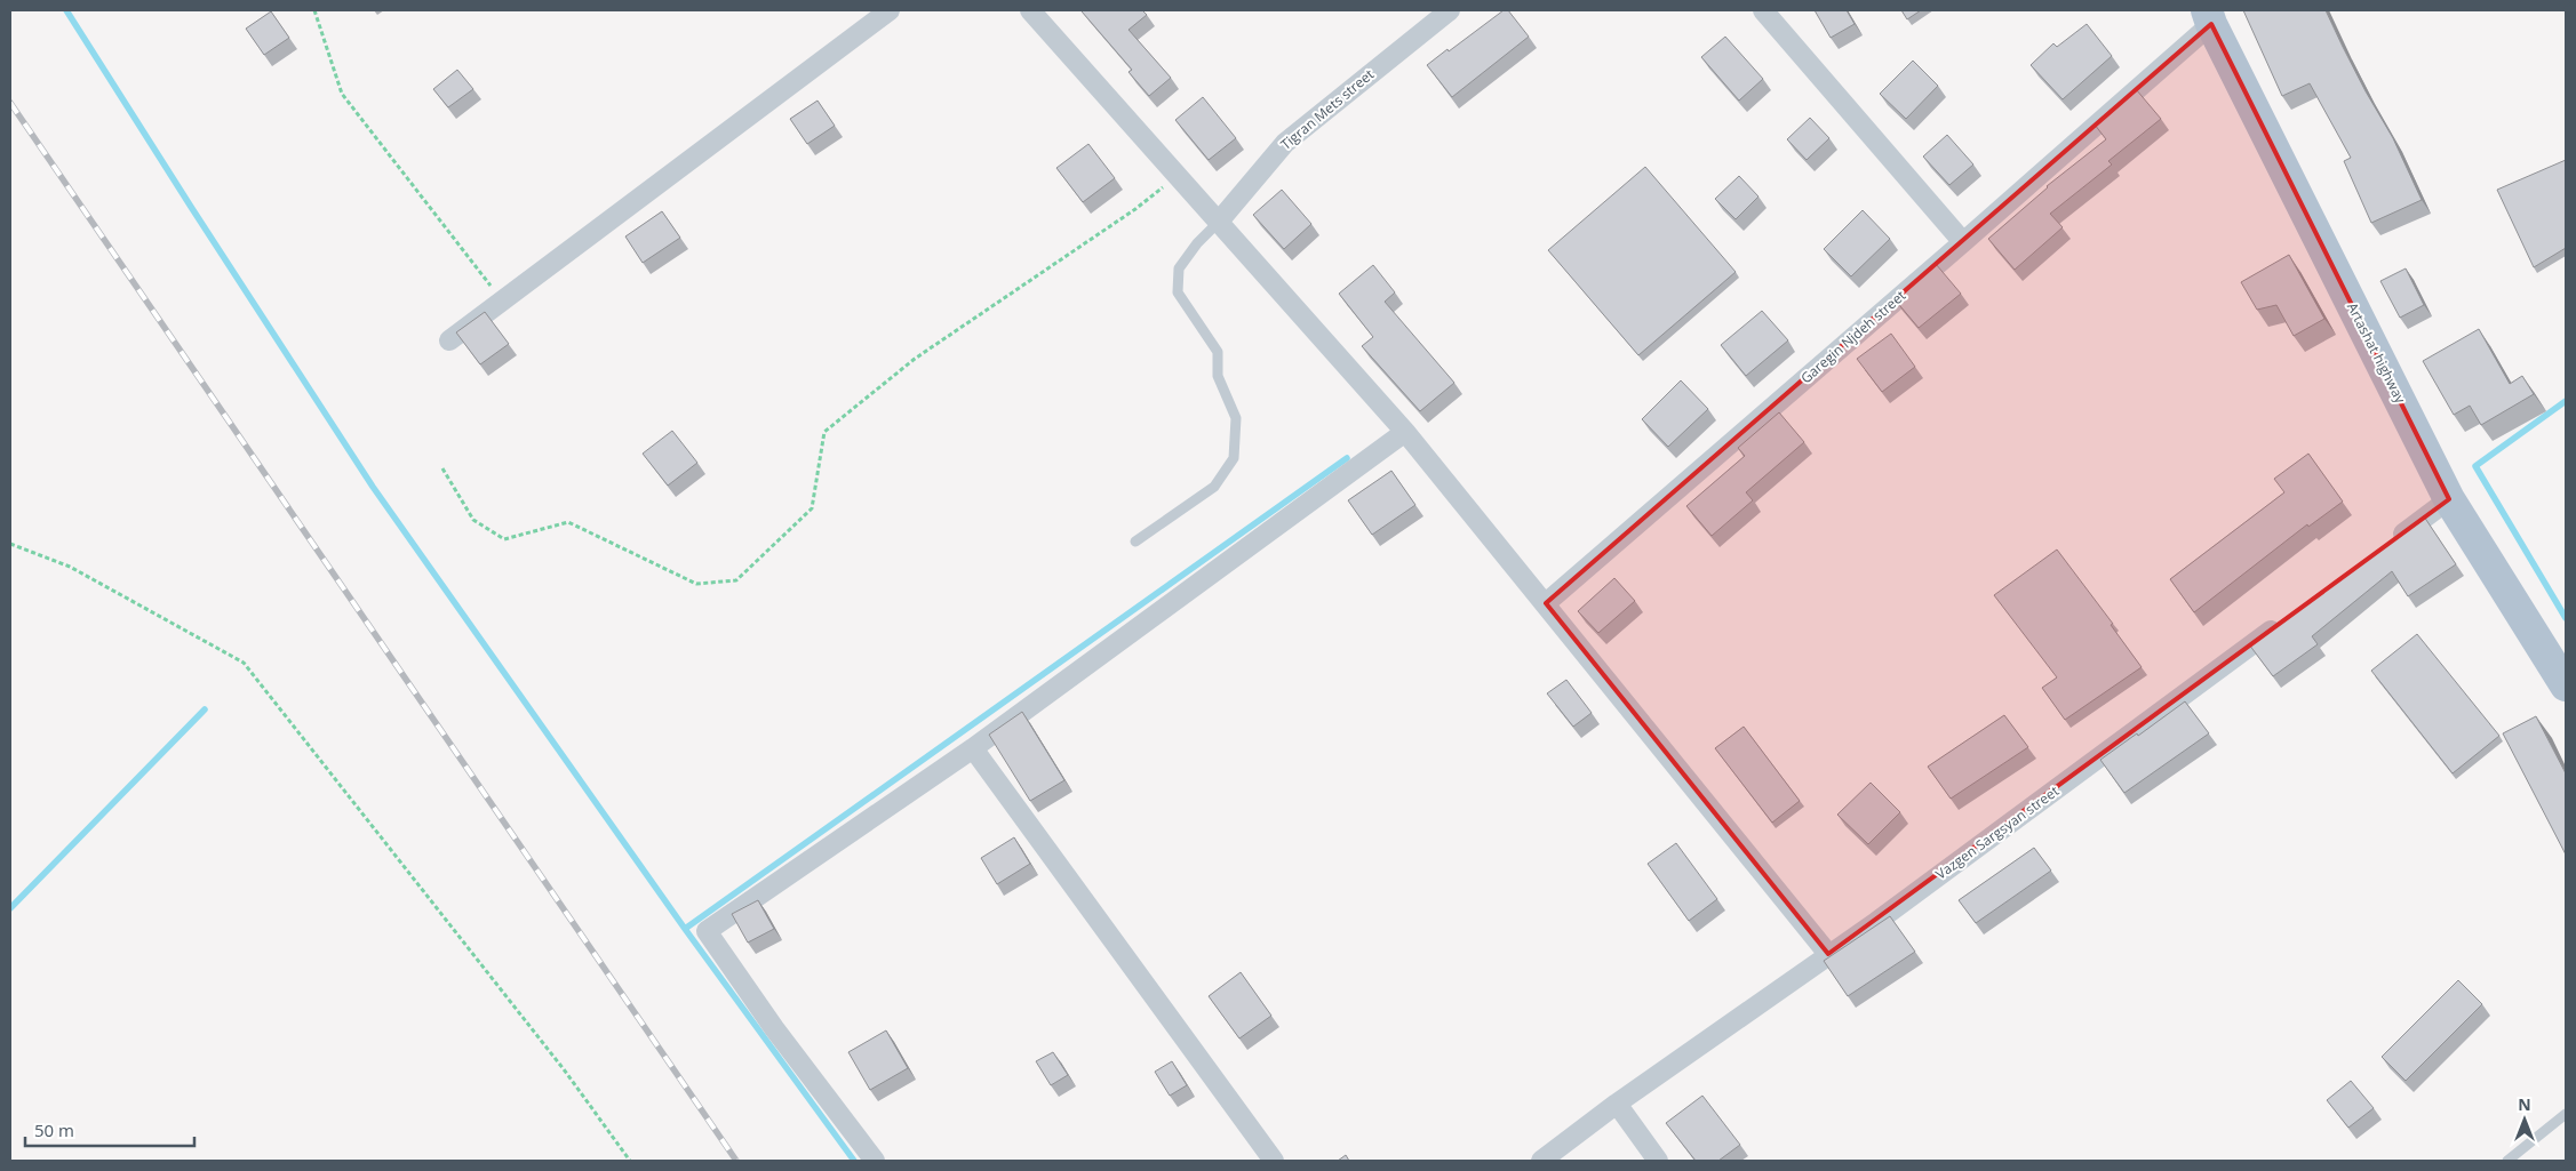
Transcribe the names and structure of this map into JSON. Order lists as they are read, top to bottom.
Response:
{
  "streets": {
    "main road": ["Artashat highway"],
    "street": ["Tigran Mets street", "Garegin Njdeh street", "Vazgen Sargsyan street"]
  },
  "crossings": [
    ["Garegin Njdeh street", "Artashat highway"]
  ],
  "scale_bar": "50 m",
  "north": "top"
}
